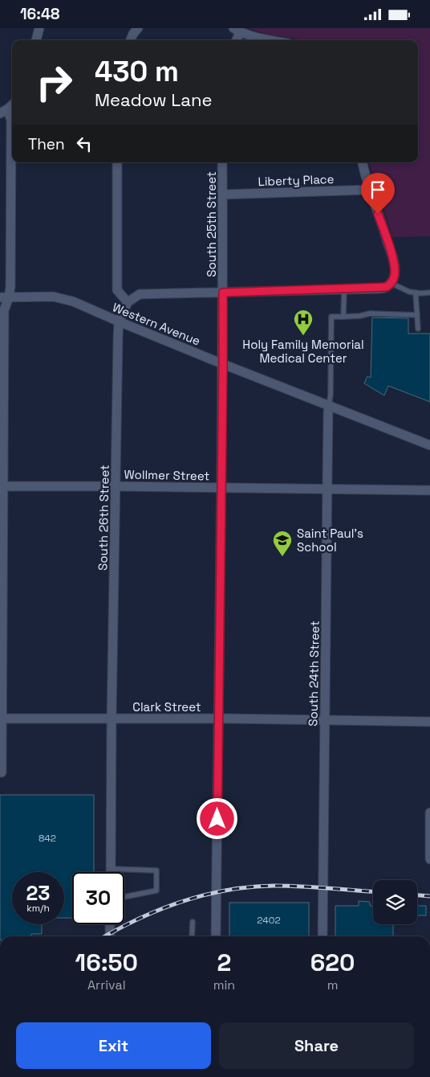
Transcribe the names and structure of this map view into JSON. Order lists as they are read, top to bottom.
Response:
{
  "streets": {
    "street": [
      "Liberty Place",
      "South 25th Street",
      "Western Avenue",
      "Wollmer Street",
      "South 26th Street",
      "South 24th Street",
      "Clark Street"
    ]
  },
  "crossings": [
    ["Liberty Place", "South 25th Street"],
    ["South 25th Street", "Western Avenue"],
    ["South 25th Street", "Wollmer Street"],
    ["South 25th Street", "Clark Street"],
    ["Western Avenue", "South 26th Street"],
    ["Western Avenue", "South 24th Street"],
    ["Wollmer Street", "South 26th Street"],
    ["Wollmer Street", "South 24th Street"],
    ["South 26th Street", "Clark Street"],
    ["South 24th Street", "Clark Street"]
  ],
  "places": {
    "hospital": ["Holy Family Memorial Medical Center"],
    "school or university": ["Saint Paul's School"]
  },
  "house_numbers": ["842", "2402"],
  "page": {
    "status": "16:48",
    "turn": ["430 m", "Meadow Lane"],
    "then": "Then",
    "speed": "23 km/h",
    "limit": "30",
    "eta": [
      "16:50",
      "Arrival",
      "2",
      "min",
      "620",
      "m"
    ],
    "buttons": ["Exit", "Share"]
  }
}
